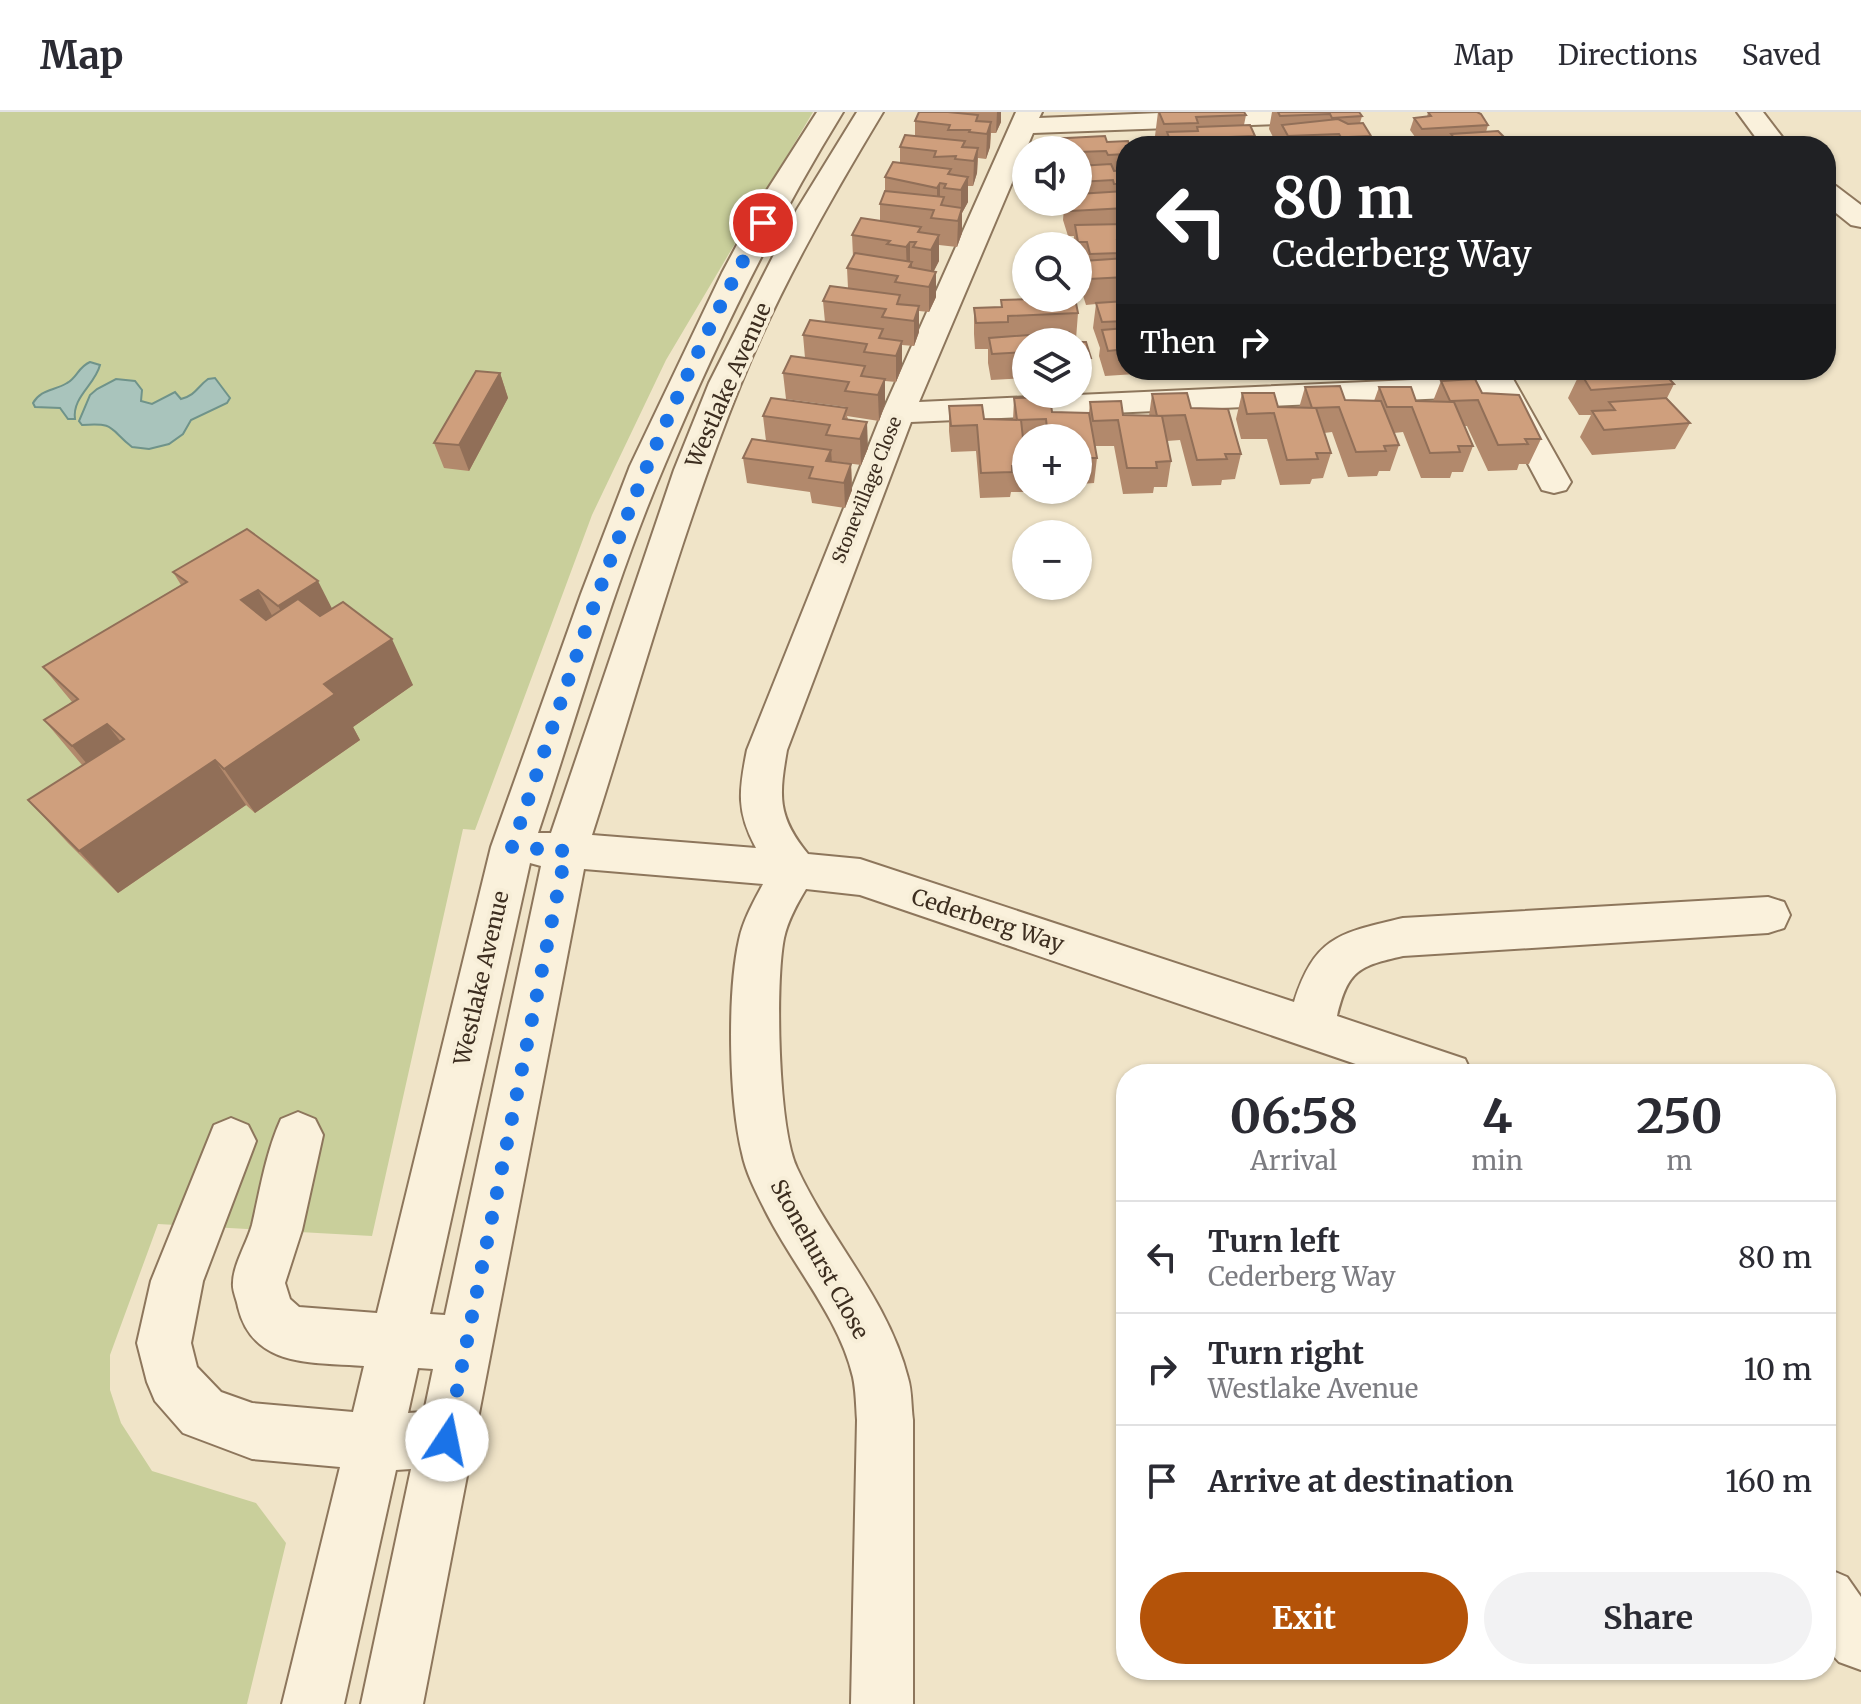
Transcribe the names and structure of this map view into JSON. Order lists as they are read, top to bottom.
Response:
{
  "streets": {
    "street": [
      "Westlake Avenue",
      "Stonevillage Close",
      "Cederberg Way",
      "Stonehurst Close"
    ]
  },
  "crossings": [
    ["Westlake Avenue", "Cederberg Way"],
    ["Stonevillage Close", "Cederberg Way"],
    ["Stonevillage Close", "Stonehurst Close"],
    ["Cederberg Way", "Stonehurst Close"]
  ],
  "page": {
    "header": "Map",
    "nav": ["Map", "Directions", "Saved"],
    "map_buttons": ["+", "−"],
    "turn": ["80 m", "Cederberg Way"],
    "then": "Then",
    "eta": [
      "06:58",
      "Arrival",
      "4",
      "min",
      "250",
      "m"
    ],
    "list": [
      {
        "name": "Turn left",
        "note": "Cederberg Way",
        "value": "80 m"
      },
      {
        "name": "Turn right",
        "note": "Westlake Avenue",
        "value": "10 m"
      },
      {
        "name": "Arrive at destination",
        "value": "160 m"
      }
    ],
    "buttons": ["Exit", "Share"]
  }
}
